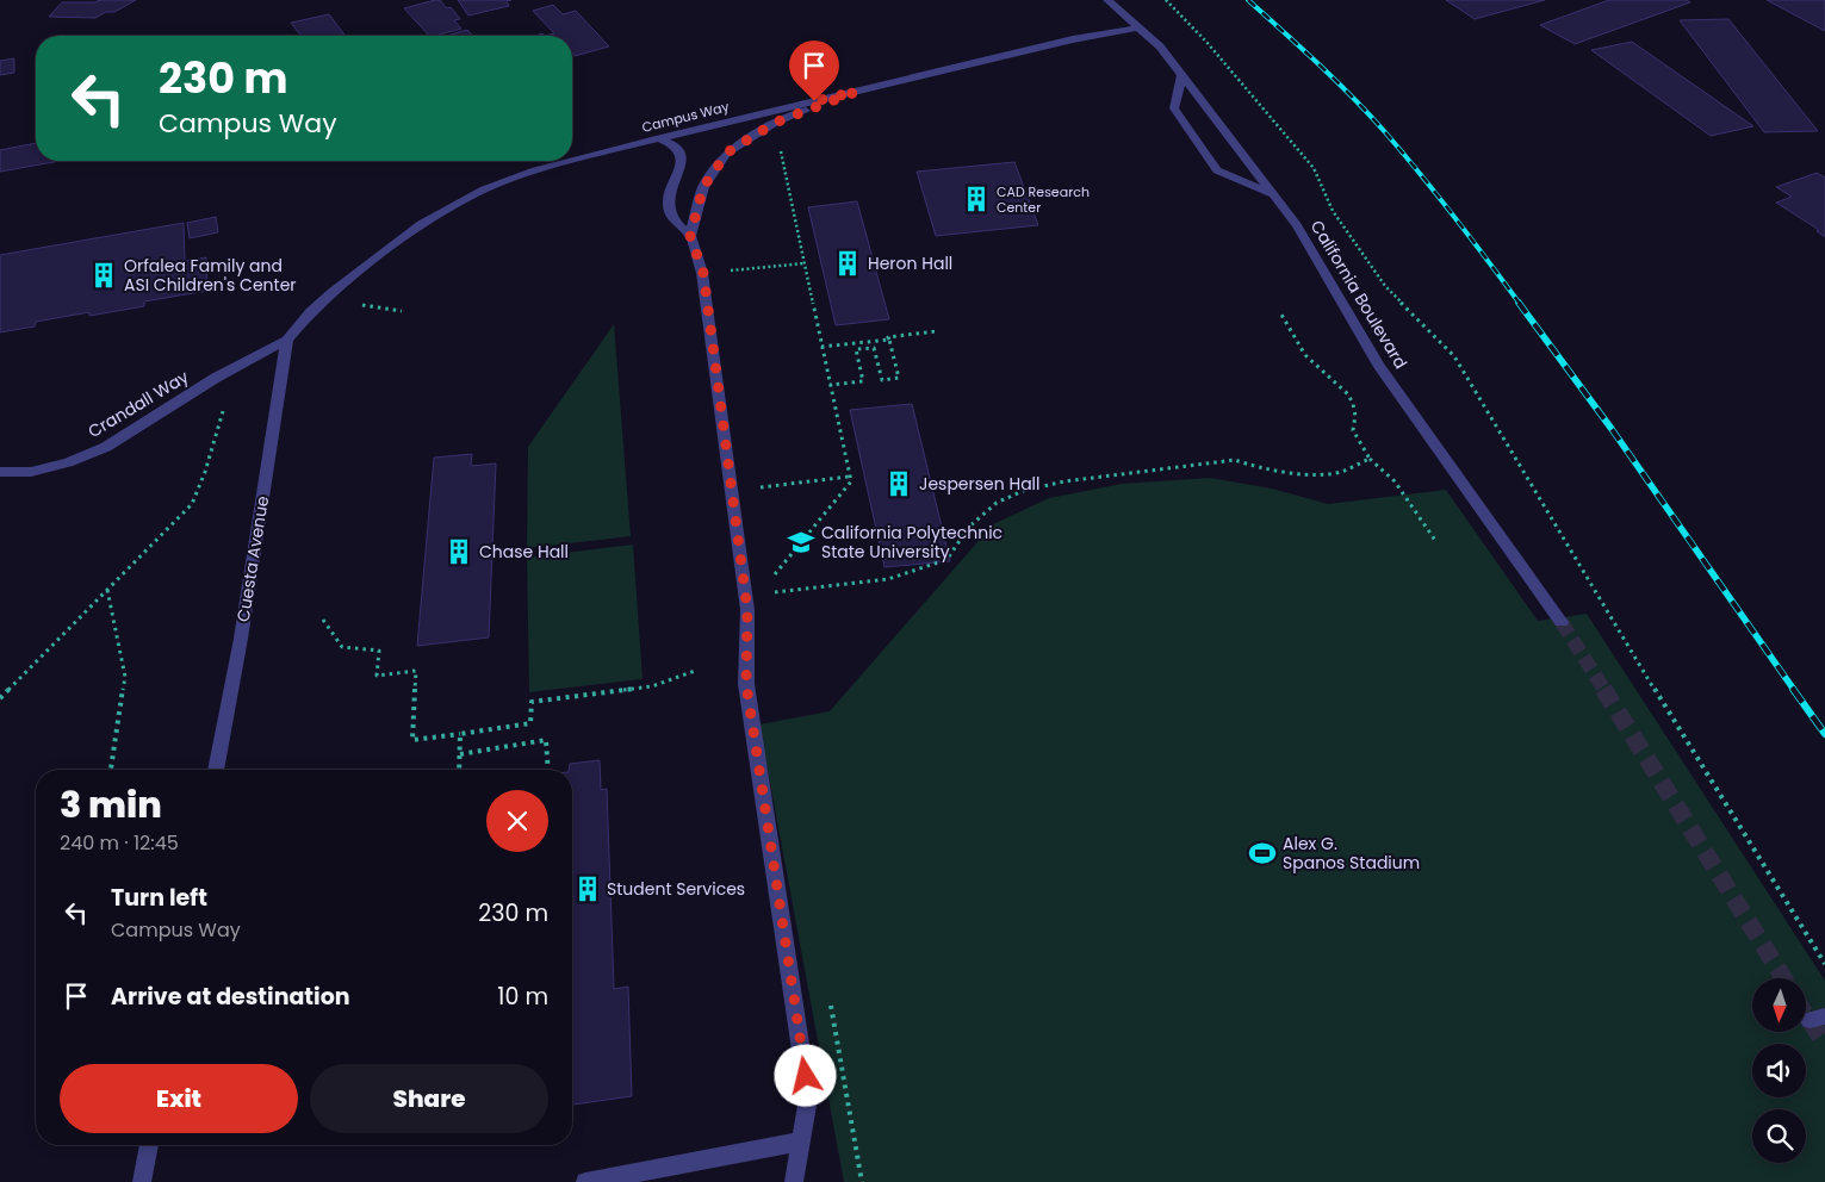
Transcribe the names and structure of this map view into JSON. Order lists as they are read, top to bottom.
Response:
{
  "streets": {
    "street": [
      "Campus Way",
      "California Boulevard",
      "Crandall Way",
      "Cuesta Avenue"
    ]
  },
  "crossings": [
    ["Campus Way", "California Boulevard"],
    ["Campus Way", "Crandall Way"],
    ["Campus Way", "Cuesta Avenue"],
    ["Crandall Way", "Cuesta Avenue"]
  ],
  "places": {
    "building": [
      "CAD Research Center",
      "Heron Hall",
      "Orfalea Family and ASI Children's Center",
      "Jespersen Hall",
      "Chase Hall",
      "Student Services"
    ],
    "school or university": ["California Polytechnic State University"],
    "sports": ["Alex G. Spanos Stadium"]
  },
  "north": "bottom",
  "page": {
    "turn": ["230 m", "Campus Way"],
    "heading": ["3 min", "240 m · 12:45"],
    "list": [
      {
        "name": "Turn left",
        "note": "Campus Way",
        "value": "230 m"
      },
      {
        "name": "Arrive at destination",
        "value": "10 m"
      }
    ],
    "buttons": ["Exit", "Share"]
  }
}
